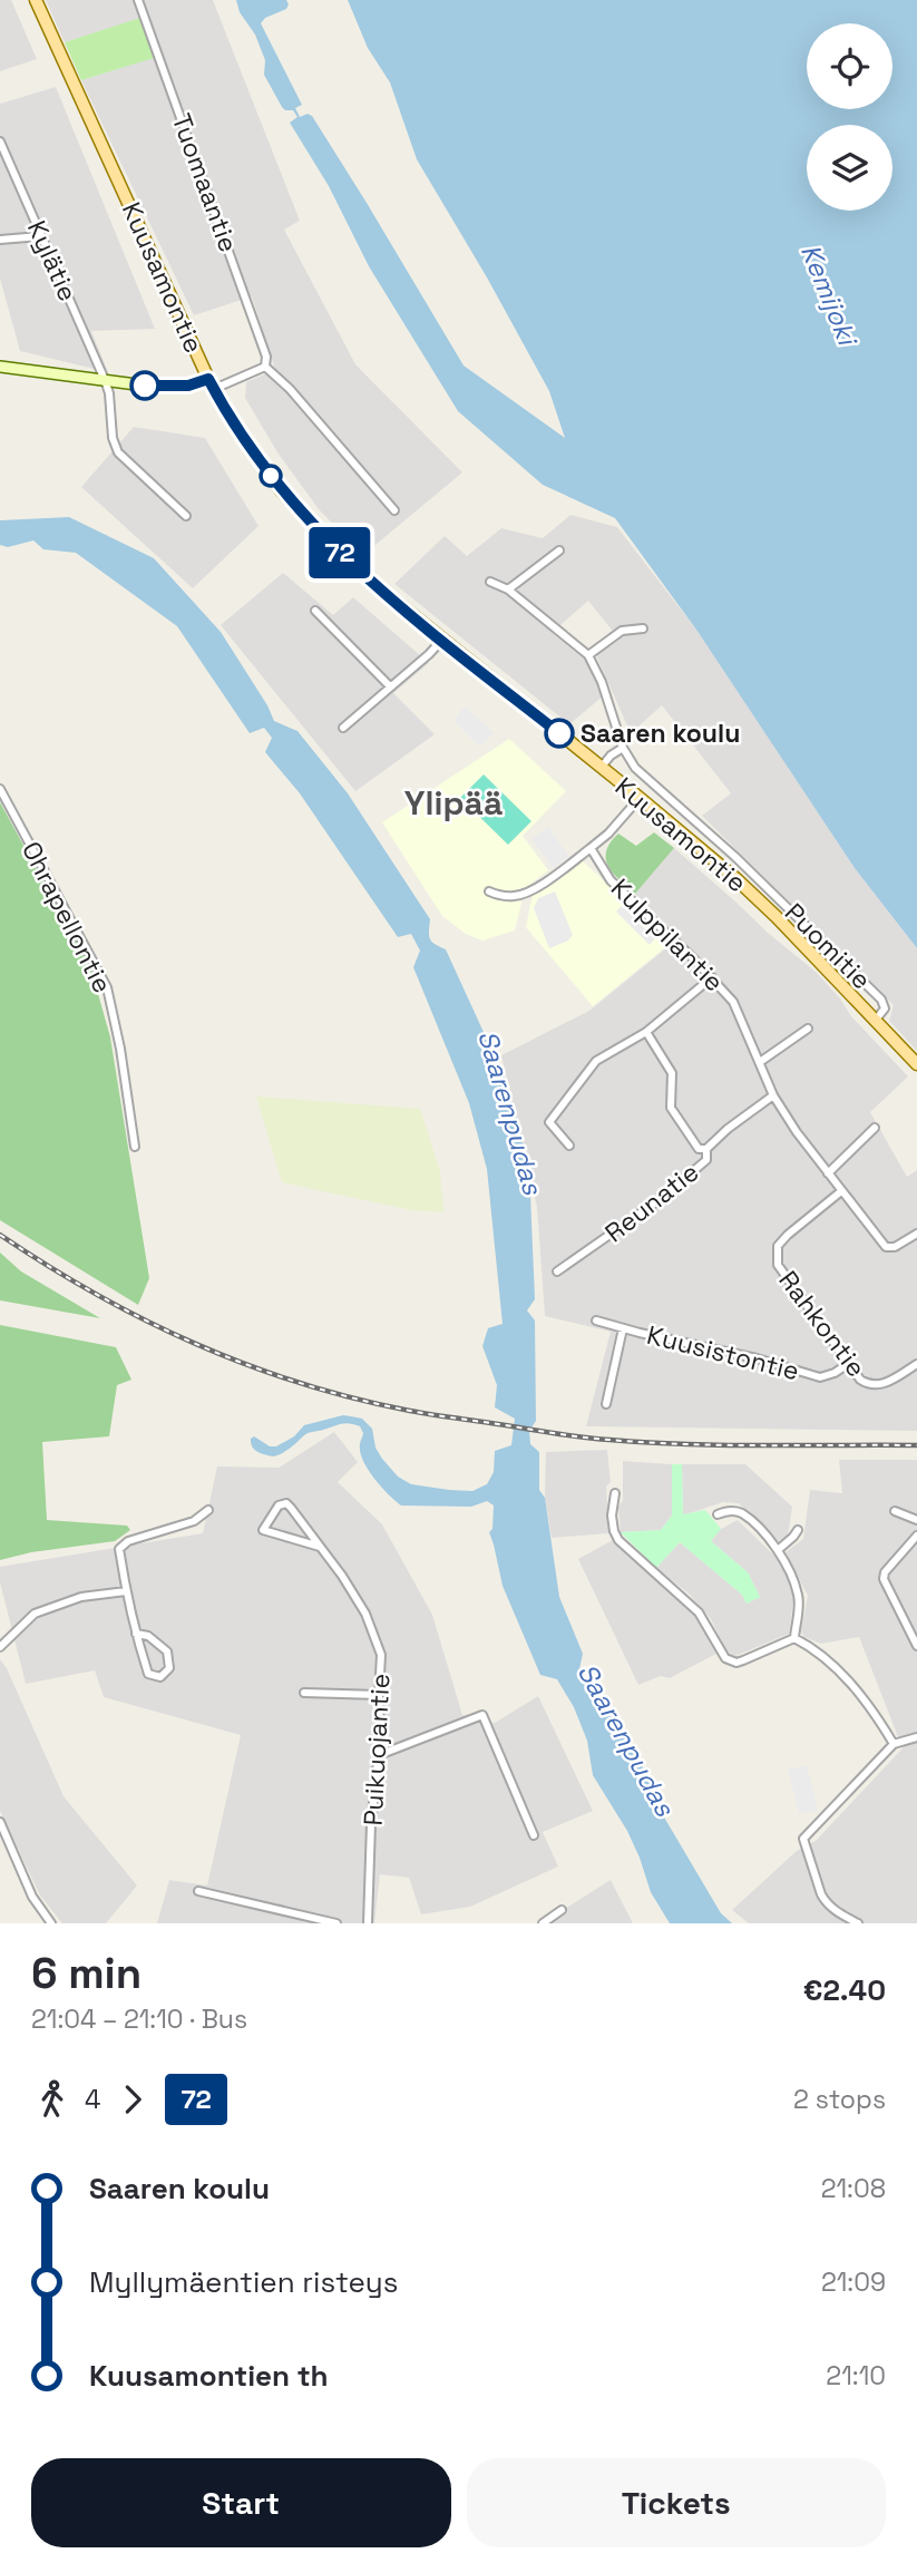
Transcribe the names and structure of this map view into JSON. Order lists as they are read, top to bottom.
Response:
{
  "streets": {
    "main road": ["Kuusamontie"],
    "street": [
      "Tuomaantie",
      "Kylätie",
      "Ohrapellontie",
      "Kulppilantie",
      "Puomitie",
      "Reunatie",
      "Rahkontie",
      "Kuusistontie",
      "Puikuojantie"
    ]
  },
  "crossings": [
    ["Kuusamontie", "Puomitie"],
    ["Kulppilantie", "Reunatie"],
    ["Kulppilantie", "Rahkontie"],
    ["Rahkontie", "Kuusistontie"]
  ],
  "districts": ["Ylipää"],
  "water": ["Kemijoki", "Saarenpudas"],
  "places": ["Saaren koulu"],
  "lines": ["bus line 72"],
  "page": {
    "on_map": "72",
    "heading": ["6 min", "21:04 – 21:10 · Bus", "€2.40"],
    "legs": ["4", "72", "2 stops"],
    "list": [
      {
        "name": "Saaren koulu",
        "value": "21:08"
      },
      {
        "name": "Myllymäentien risteys",
        "value": "21:09"
      },
      {
        "name": "Kuusamontien th",
        "value": "21:10"
      }
    ],
    "buttons": ["Start", "Tickets"]
  }
}
